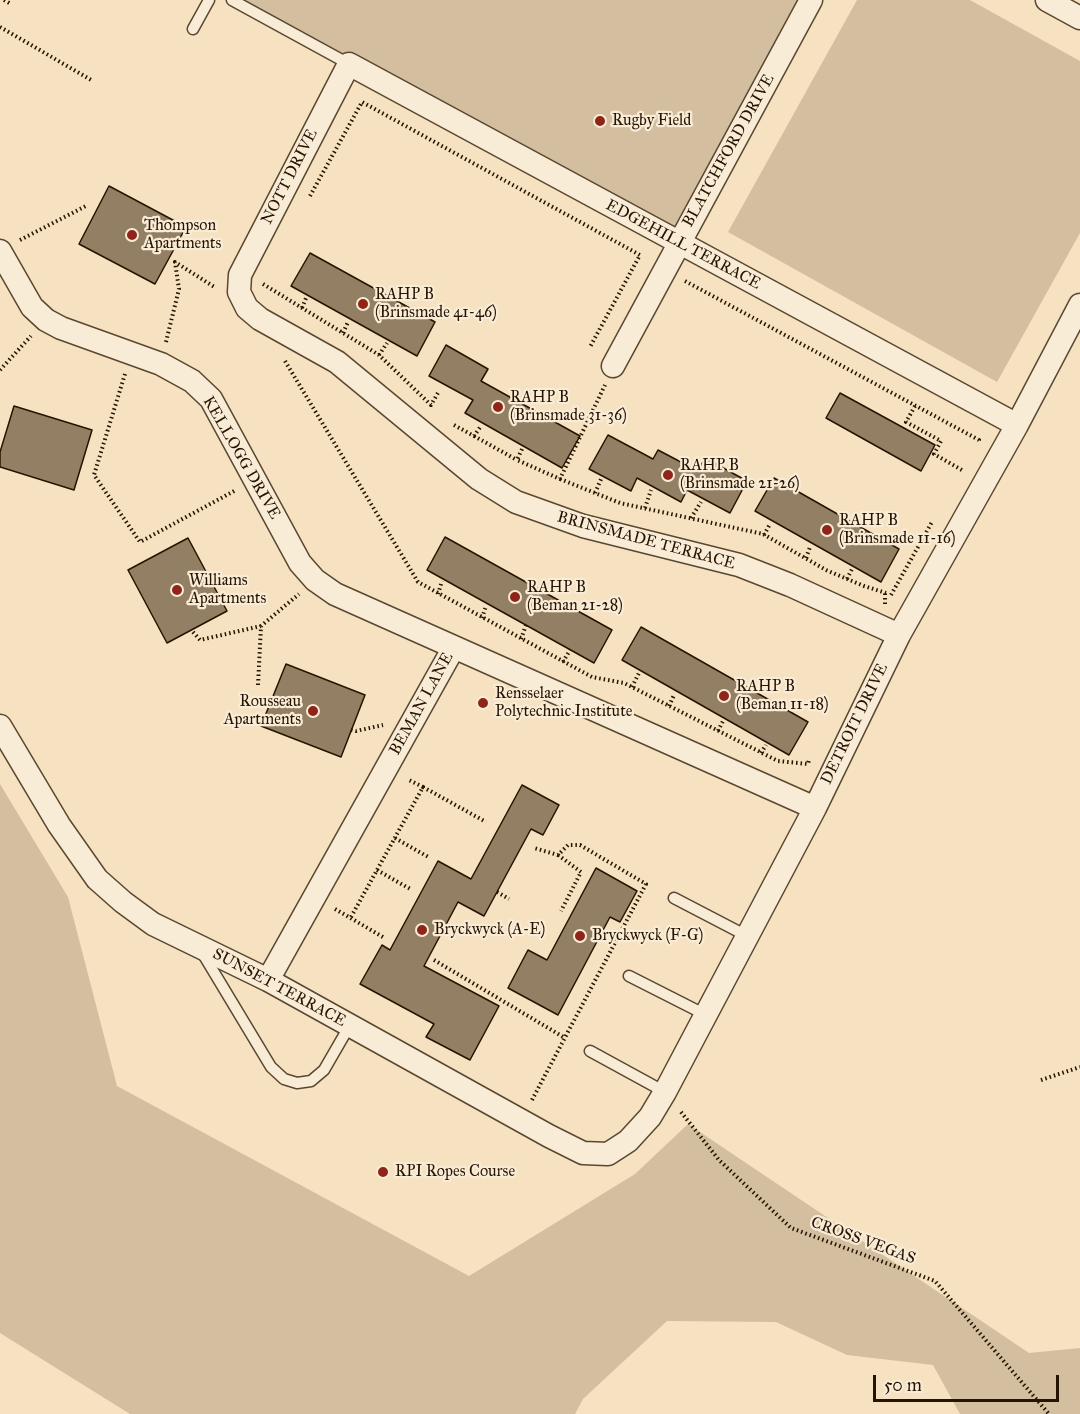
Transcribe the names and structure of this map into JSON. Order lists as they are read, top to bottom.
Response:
{
  "streets": {
    "street": [
      "BLATCHFORD DRIVE",
      "NOTT DRIVE",
      "EDGEHILL TERRACE",
      "KELLOGG DRIVE",
      "BRINSMADE TERRACE",
      "BEMAN LANE",
      "DETROIT DRIVE",
      "SUNSET TERRACE"
    ],
    "path": ["CROSS VEGAS"]
  },
  "crossings": [
    ["BLATCHFORD DRIVE", "EDGEHILL TERRACE"],
    ["NOTT DRIVE", "EDGEHILL TERRACE"],
    ["NOTT DRIVE", "BRINSMADE TERRACE"],
    ["EDGEHILL TERRACE", "DETROIT DRIVE"],
    ["KELLOGG DRIVE", "BEMAN LANE"],
    ["BRINSMADE TERRACE", "DETROIT DRIVE"],
    ["BEMAN LANE", "DETROIT DRIVE"],
    ["BEMAN LANE", "SUNSET TERRACE"],
    ["DETROIT DRIVE", "SUNSET TERRACE"],
    ["DETROIT DRIVE", "CROSS VEGAS"]
  ],
  "places": [
    "Rugby Field",
    "Thompson Apartments",
    "RAHP B (Brinsmade 41-46)",
    "RAHP B (Brinsmade 31-36)",
    "RAHP B (Brinsmade 21-26)",
    "RAHP B (Brinsmade 11-16)",
    "Williams Apartments",
    "RAHP B (Beman 21-28)",
    "RAHP B (Beman 11-18)",
    "Rensselaer Polytechnic Institute",
    "Rousseau Apartments",
    "Bryckwyck (A-E)",
    "Bryckwyck (F-G)",
    "RPI Ropes Course"
  ],
  "scale_bar": "50 m"
}
